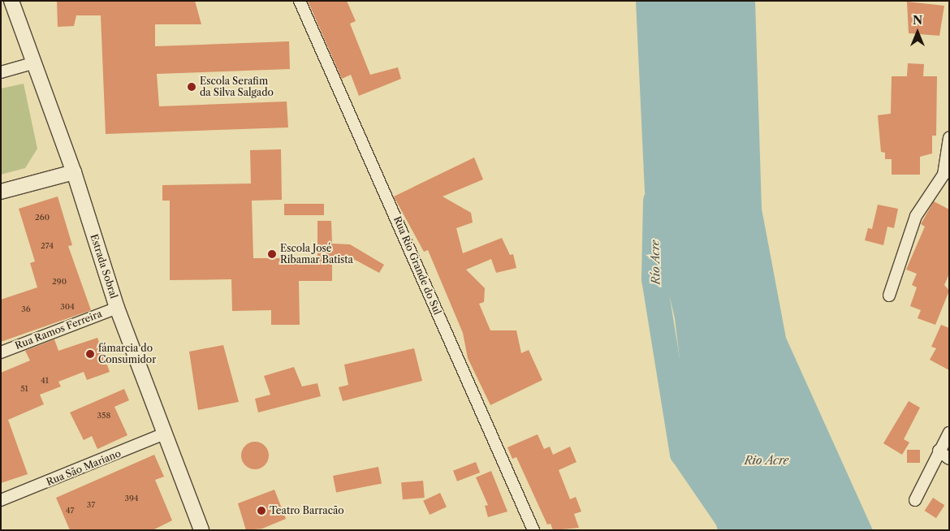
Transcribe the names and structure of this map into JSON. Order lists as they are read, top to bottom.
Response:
{
  "streets": {
    "street": [
      "Rua Rio Grande do Sul",
      "Estrada Sobral",
      "Rua Ramos Ferreira",
      "Rua São Mariano"
    ]
  },
  "crossings": [
    ["Estrada Sobral", "Rua Ramos Ferreira"],
    ["Estrada Sobral", "Rua São Mariano"]
  ],
  "water": ["Río Acre", "Rio Acre"],
  "places": [
    "Escola Serafim da Silva Salgado",
    "Escola José Ribamar Batista",
    "fámarcia do Consumidor",
    "Teatro Barracão"
  ],
  "house_numbers": [
    "260",
    "274",
    "290",
    "304",
    "36",
    "41",
    "51",
    "358",
    "394",
    "37",
    "47"
  ],
  "north": "top"
}
